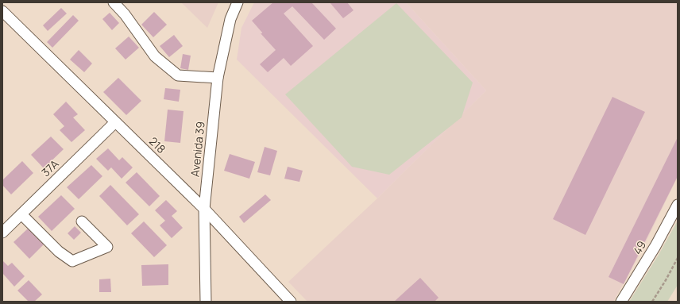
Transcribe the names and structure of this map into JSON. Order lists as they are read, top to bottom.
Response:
{
  "streets": {
    "street": [
      "218",
      "Avenida 39",
      "37A",
      "49"
    ]
  },
  "crossings": [
    ["218", "Avenida 39"],
    ["218", "37A"]
  ]
}
